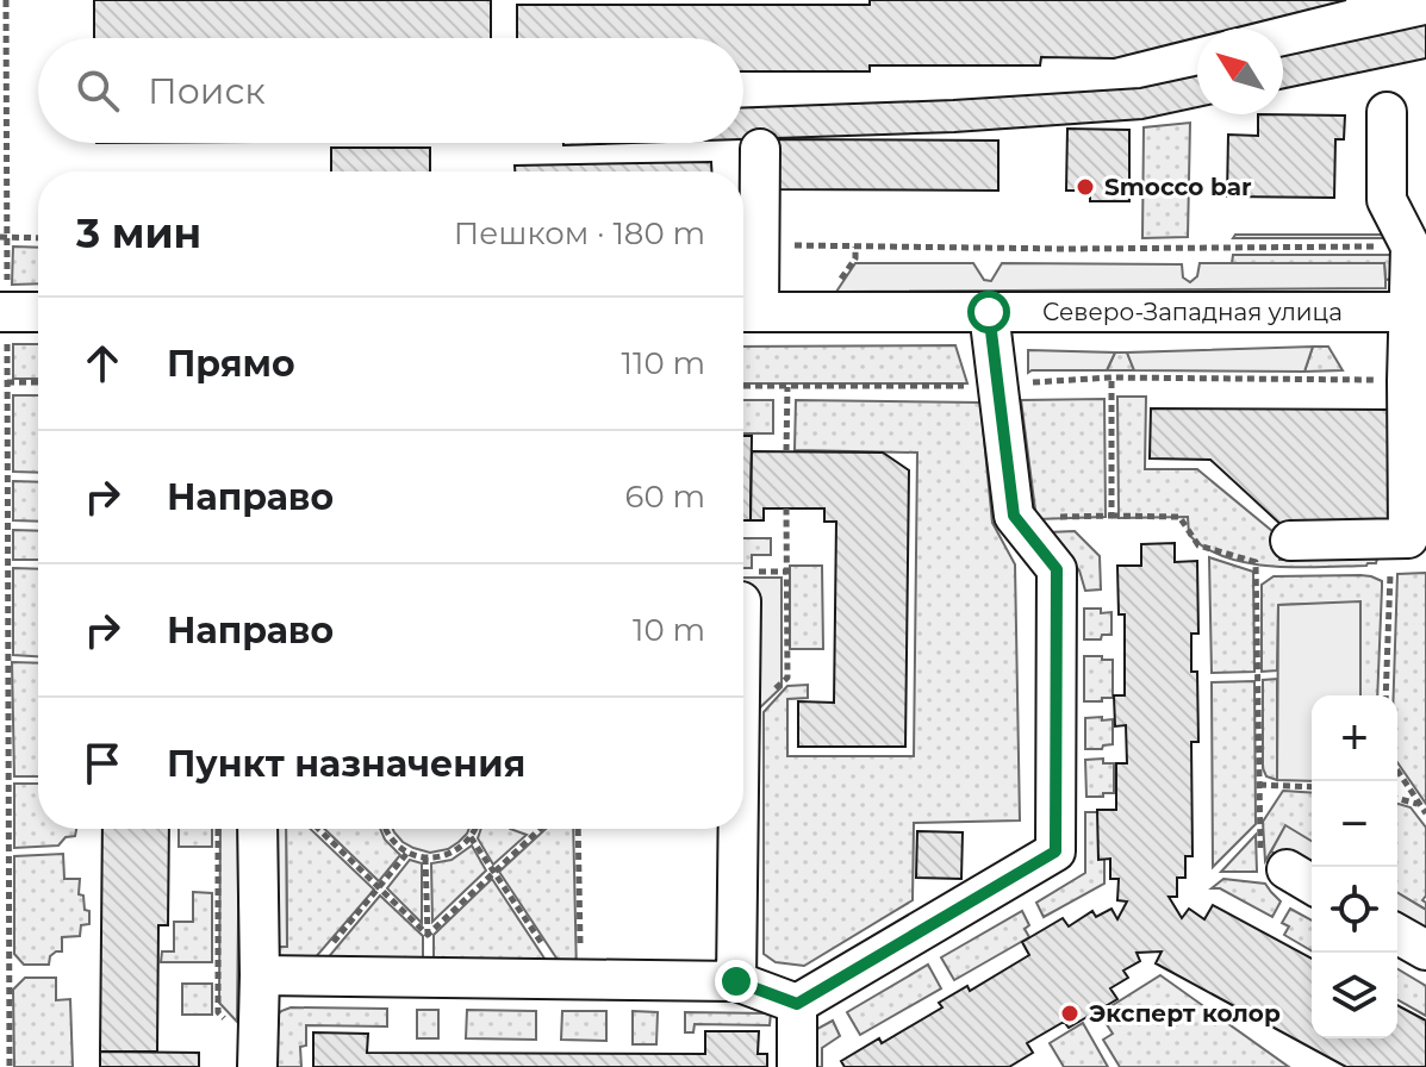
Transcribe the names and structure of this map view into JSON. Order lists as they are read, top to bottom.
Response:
{
  "streets": {
    "street": ["Северо-Западная улица"]
  },
  "places": ["Smocco bar", "Эксперт колор"],
  "north": "top left",
  "page": {
    "search": "Поиск",
    "heading": ["3 мин", "Пешком · 180 m"],
    "list": [
      ["Прямо", "110 m"],
      ["Направо", "60 m"],
      ["Направо", "10 m"],
      "Пункт назначения"
    ],
    "map_buttons": ["+", "−"]
  }
}
